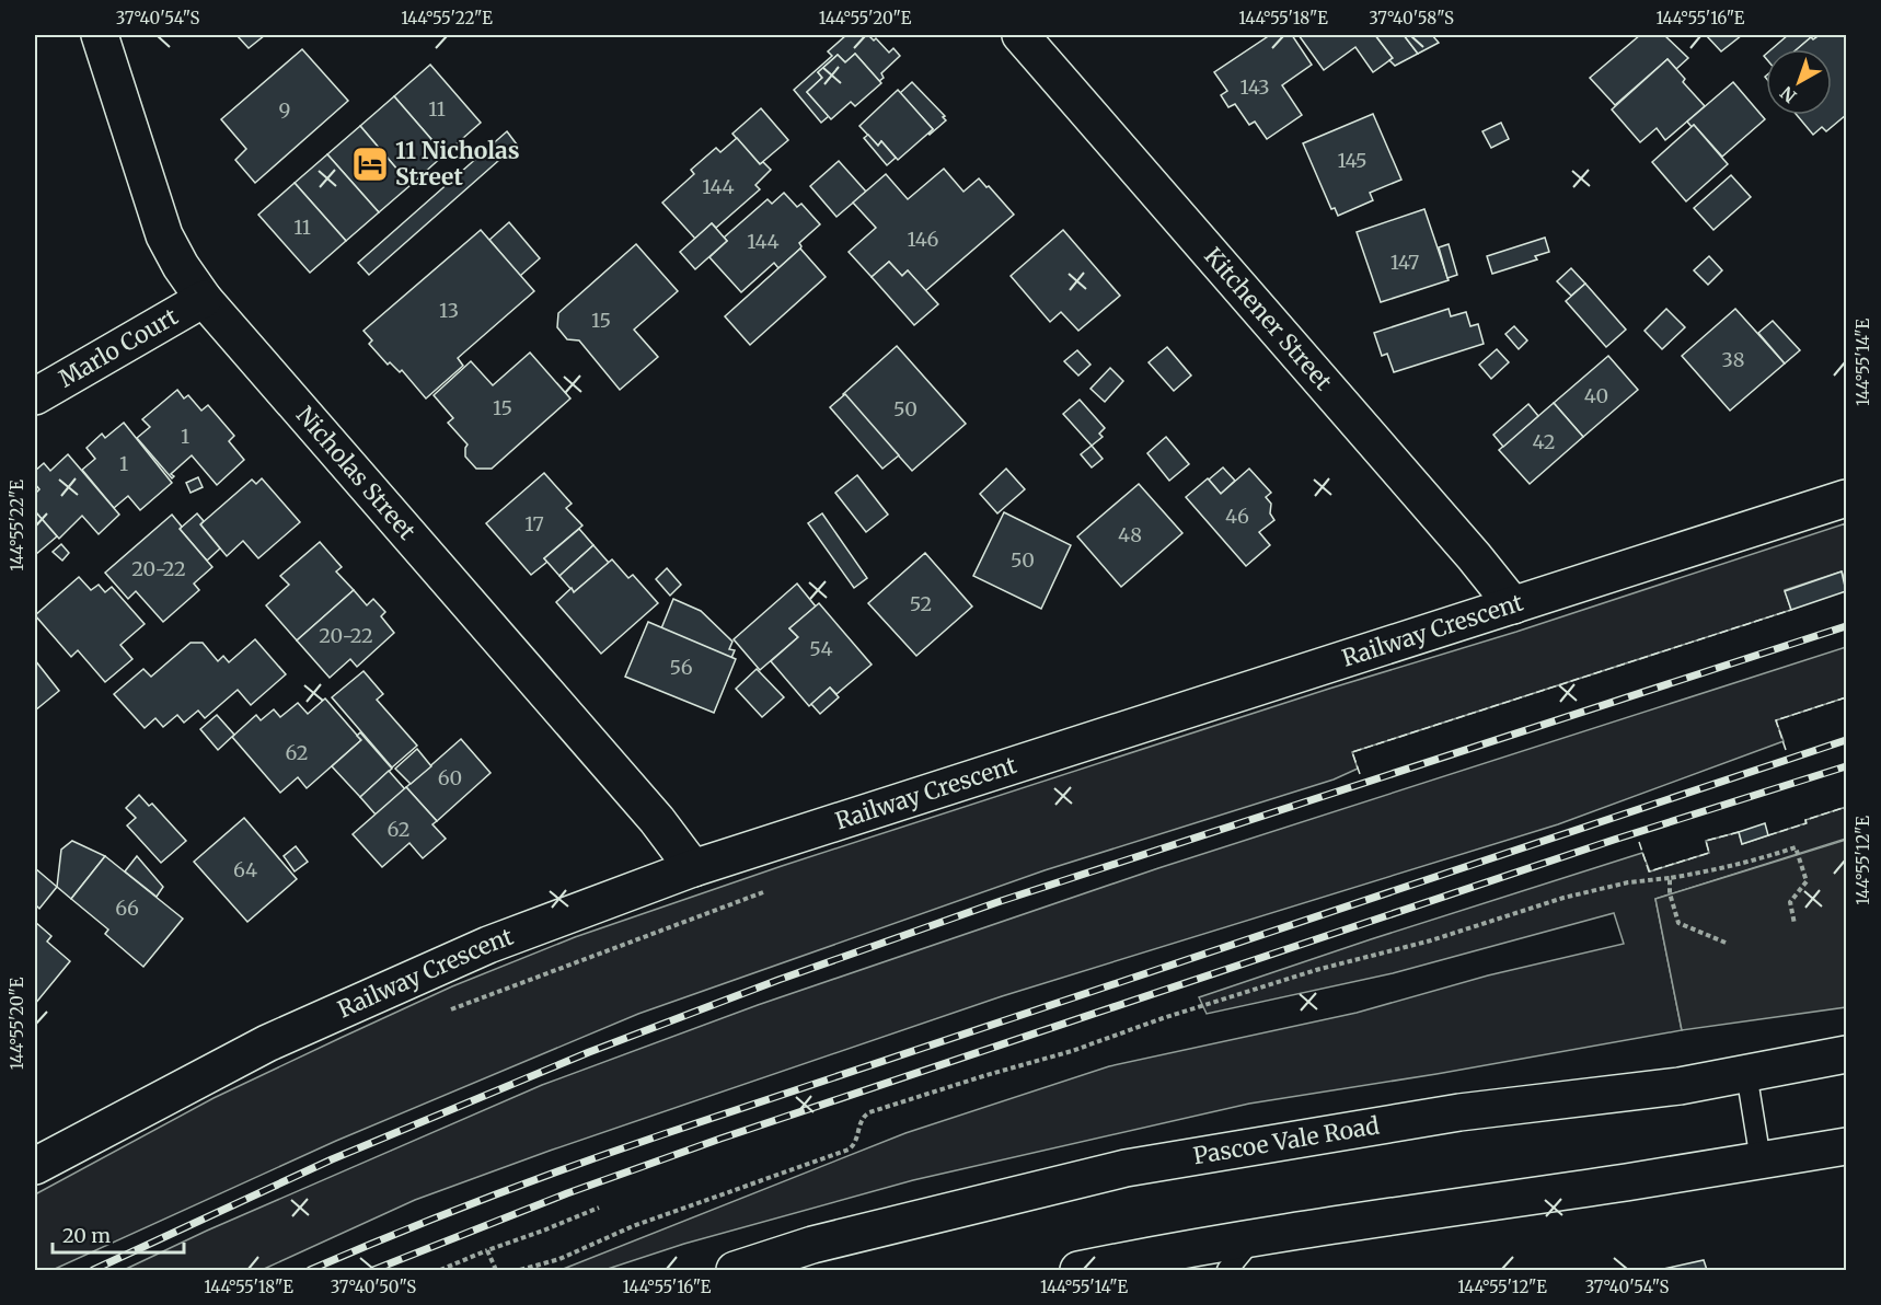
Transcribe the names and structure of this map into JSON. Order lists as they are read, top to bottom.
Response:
{
  "streets": {
    "street": [
      "Kitchener Street",
      "Marlo Court",
      "Nicholas Street",
      "Railway Crescent",
      "Pascoe Vale Road"
    ]
  },
  "crossings": [
    ["Kitchener Street", "Railway Crescent"],
    ["Marlo Court", "Nicholas Street"],
    ["Nicholas Street", "Railway Crescent"]
  ],
  "places": {
    "hotel": ["11 Nicholas Street"]
  },
  "house_numbers": [
    "143",
    "11",
    "9",
    "145",
    "144",
    "11",
    "146",
    "144",
    "147",
    "13",
    "15",
    "38",
    "40",
    "15",
    "50",
    "1",
    "42",
    "1",
    "46",
    "17",
    "48",
    "50",
    "20-22",
    "52",
    "20-22",
    "54",
    "56",
    "62",
    "60",
    "62",
    "64",
    "66"
  ],
  "scale_bar": "20 m",
  "north": "bottom left",
  "coordinates": [
    "37°40'54\"S",
    "144°55'22\"E",
    "144°55'20\"E",
    "144°55'18\"E",
    "37°40'58\"S",
    "144°55'16\"E",
    "144°55'14\"E",
    "144°55'12\"E",
    "37°40'50\"S"
  ]
}
